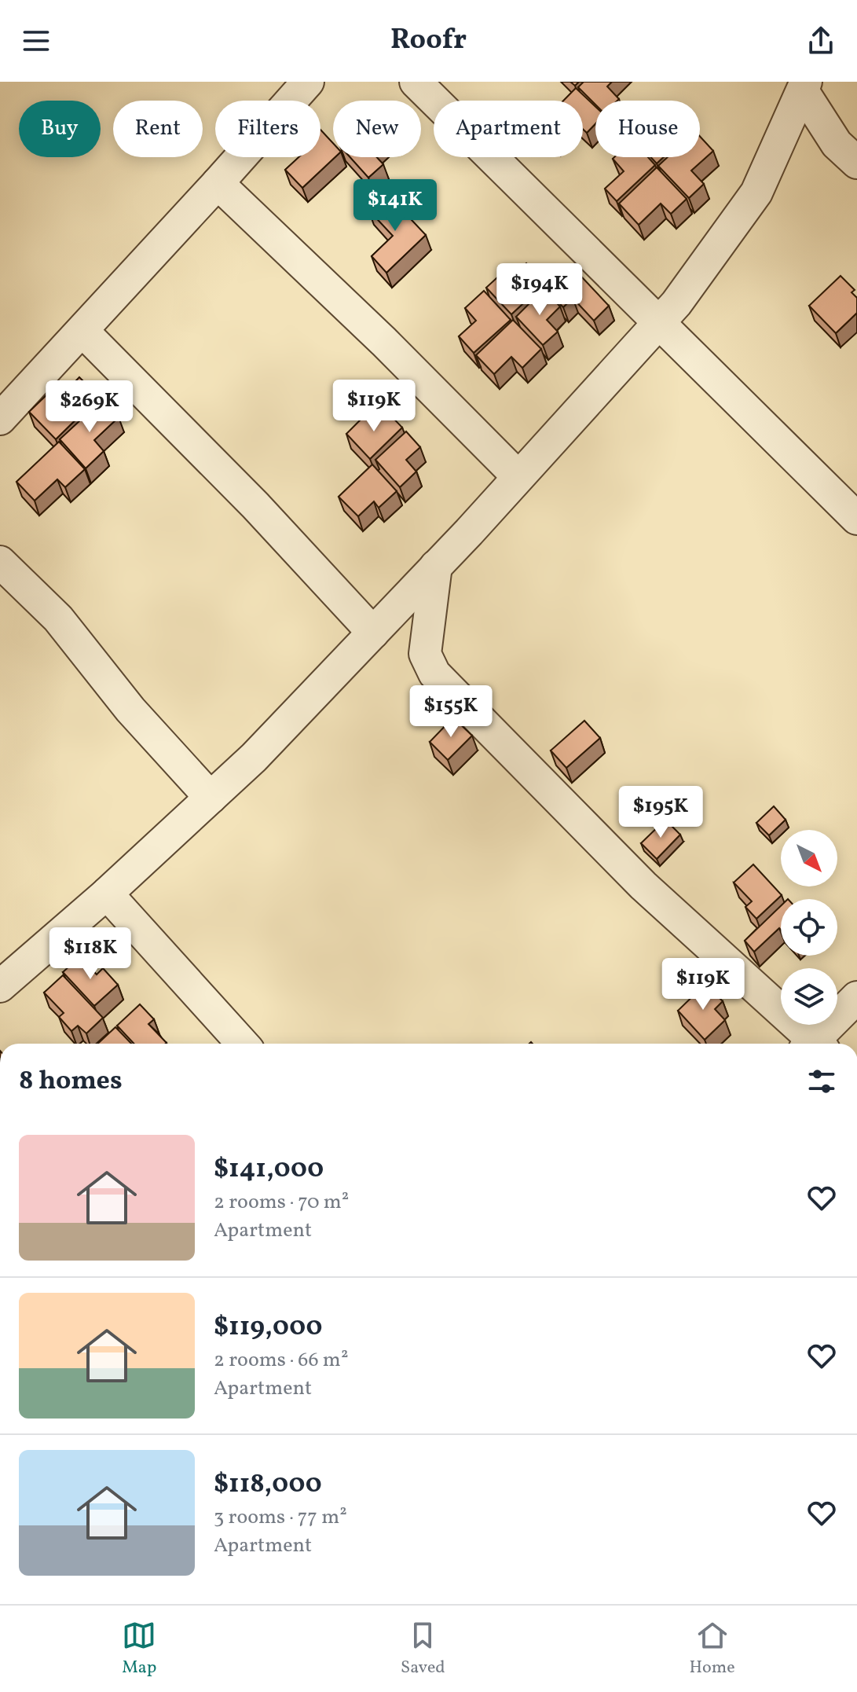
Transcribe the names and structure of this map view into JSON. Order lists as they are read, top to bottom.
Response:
{
  "north": "bottom right",
  "page": {
    "header": "Roofr",
    "chip": [
      "Buy",
      "Rent",
      "Filters",
      "New",
      "Apartment",
      "House"
    ],
    "price": [
      "$141K",
      "$194K",
      "$119K",
      "$269K",
      "$155K",
      "$195K",
      "$118K",
      "$119K"
    ],
    "heading": "8 homes",
    "list": [
      {
        "name": "$141,000",
        "note": "2 rooms · 70 m² · Apartment"
      },
      {
        "name": "$119,000",
        "note": "2 rooms · 66 m² · Apartment"
      },
      {
        "name": "$118,000",
        "note": "3 rooms · 77 m² · Apartment"
      }
    ],
    "tabs": ["Map", "Saved", "Home"]
  }
}
